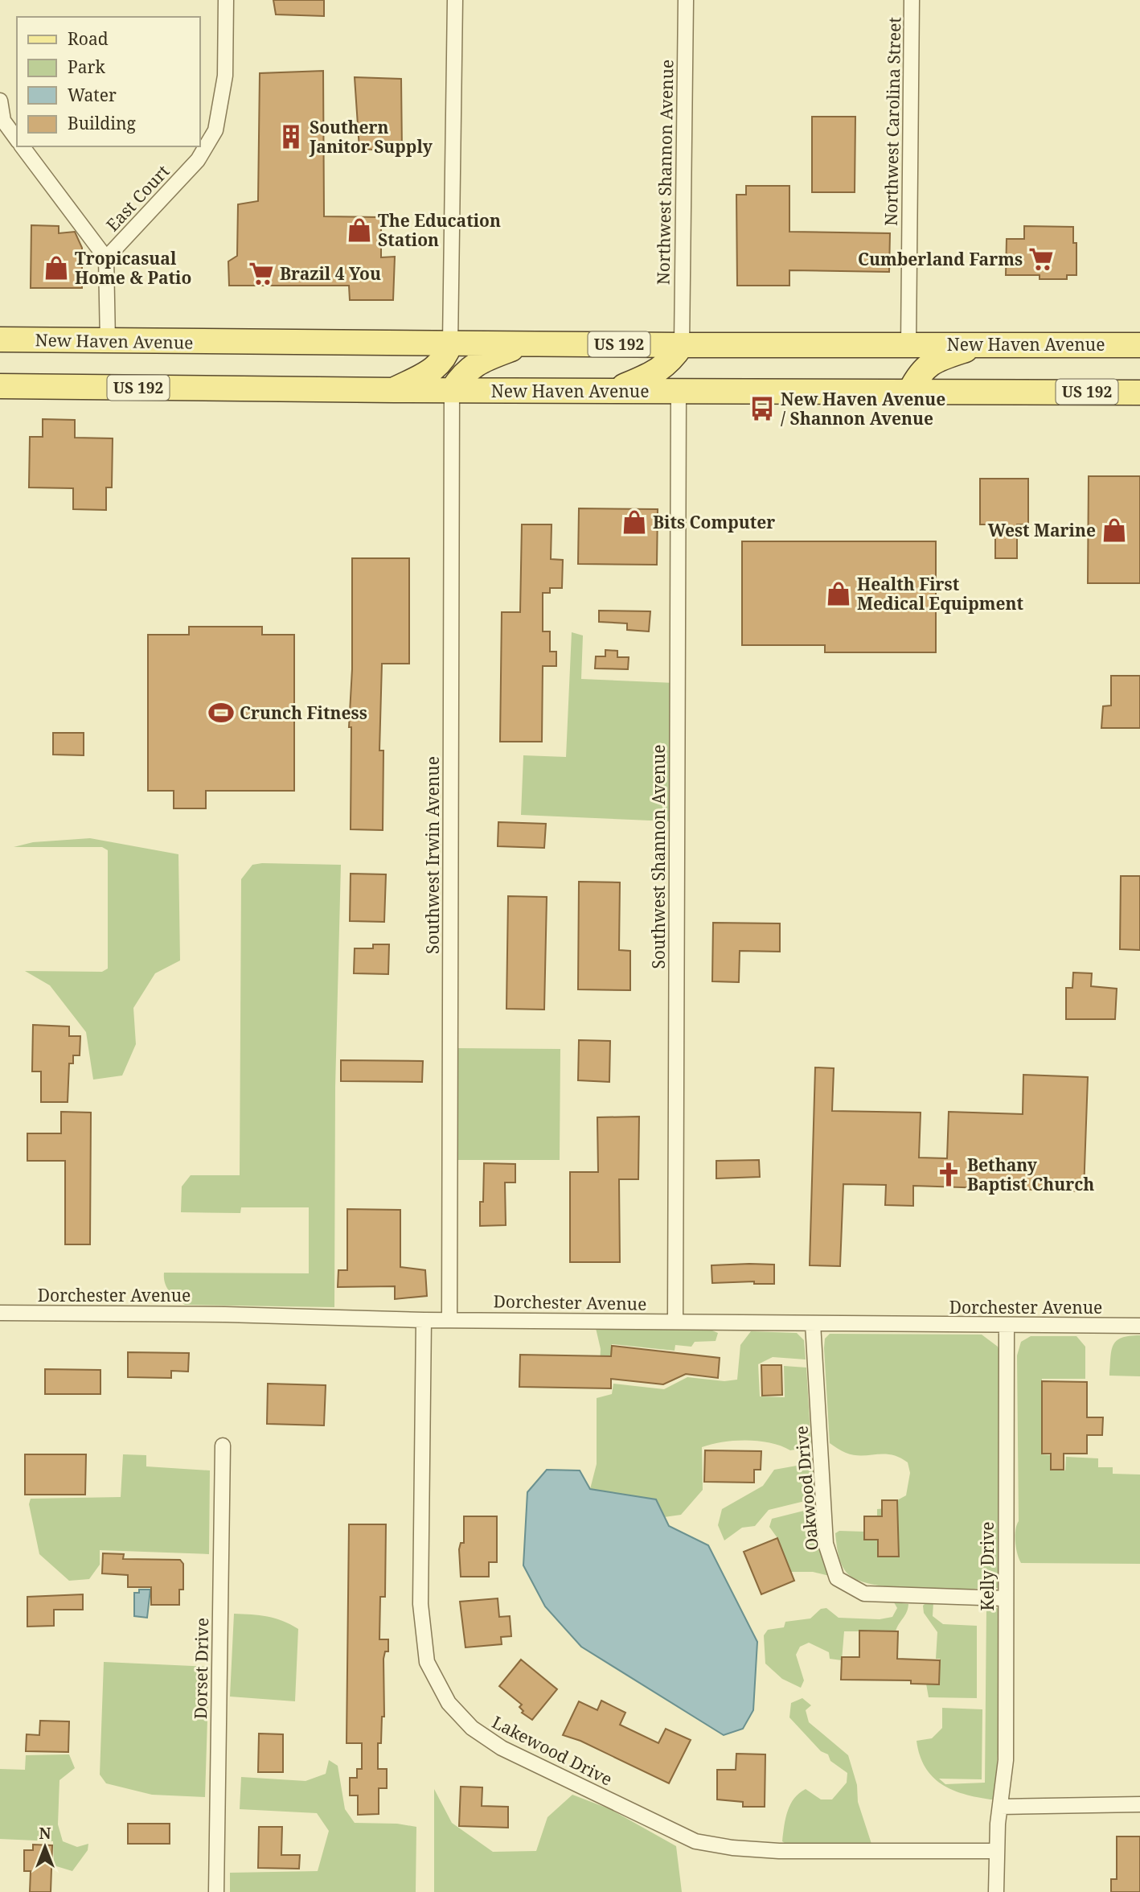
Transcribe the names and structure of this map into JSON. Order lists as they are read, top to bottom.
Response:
{
  "streets": {
    "main road": ["New Haven Avenue", "US 192"],
    "street": [
      "Northwest Carolina Street",
      "Northwest Shannon Avenue",
      "East Court",
      "Southwest Irwin Avenue",
      "Southwest Shannon Avenue",
      "Dorchester Avenue",
      "Oakwood Drive",
      "Kelly Drive",
      "Dorset Drive",
      "Lakewood Drive"
    ]
  },
  "crossings": [
    ["Northwest Carolina Street", "New Haven Avenue"],
    ["Northwest Shannon Avenue", "New Haven Avenue"],
    ["New Haven Avenue", "Southwest Irwin Avenue"],
    ["New Haven Avenue", "Southwest Shannon Avenue"],
    ["Southwest Irwin Avenue", "Dorchester Avenue"],
    ["Southwest Shannon Avenue", "Dorchester Avenue"],
    ["Dorchester Avenue", "Oakwood Drive"],
    ["Dorchester Avenue", "Kelly Drive"],
    ["Dorchester Avenue", "Lakewood Drive"],
    ["Oakwood Drive", "Kelly Drive"],
    ["Kelly Drive", "Lakewood Drive"]
  ],
  "places": {
    "building": ["Southern Janitor Supply"],
    "shop": [
      "The Education Station",
      "Tropicasual Home & Patio",
      "Bits Computer",
      "West Marine",
      "Health First Medical Equipment"
    ],
    "supermarket": ["Cumberland Farms", "Brazil 4 You"],
    "bus stop": ["New Haven Avenue / Shannon Avenue"],
    "sports": ["Crunch Fitness"],
    "church": ["Bethany Baptist Church"]
  },
  "legend": [
    "Road",
    "Park",
    "Water",
    "Building"
  ],
  "north": "top"
}
